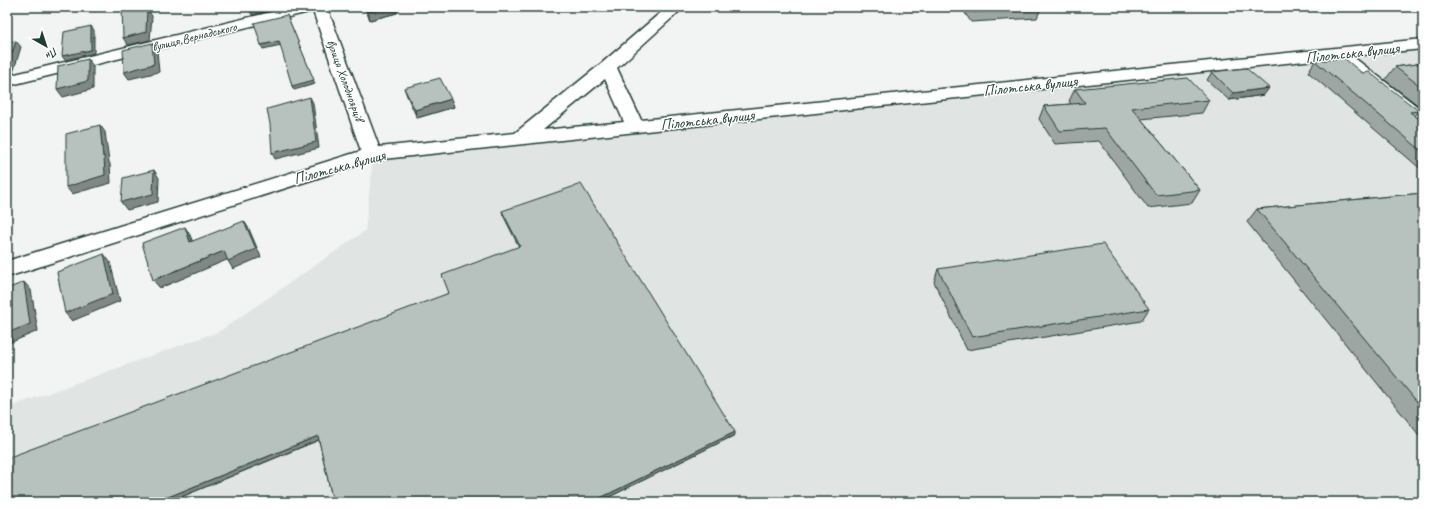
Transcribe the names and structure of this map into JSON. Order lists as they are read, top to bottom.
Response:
{
  "streets": {
    "street": ["вулиця Вернадського", "Пілотська вулиця", "вулиця Холодноярців"]
  },
  "crossings": [
    ["Пілотська вулиця", "вулиця Холодноярців"]
  ],
  "north": "bottom right"
}
